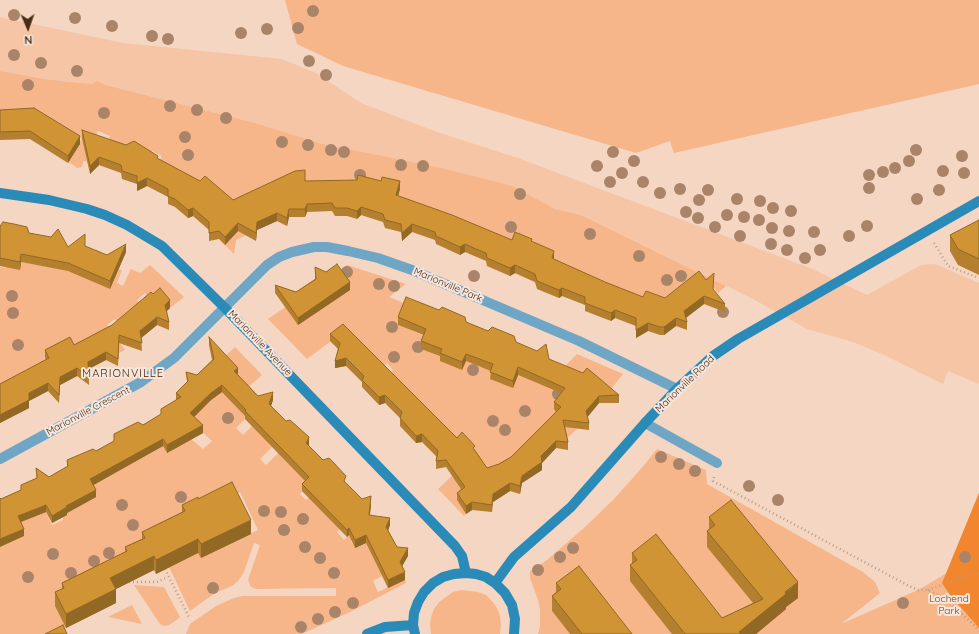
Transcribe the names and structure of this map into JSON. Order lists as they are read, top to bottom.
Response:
{
  "streets": {
    "street": [
      "Marionville Park",
      "Marionville Avenue",
      "Marionville Road",
      "Marionville Crescent"
    ]
  },
  "crossings": [
    ["Marionville Park", "Marionville Avenue"],
    ["Marionville Park", "Marionville Road"],
    ["Marionville Park", "Marionville Crescent"],
    ["Marionville Avenue", "Marionville Crescent"]
  ],
  "districts": ["MARIONVILLE"],
  "parks": ["Lochend Park"],
  "north": "bottom"
}
